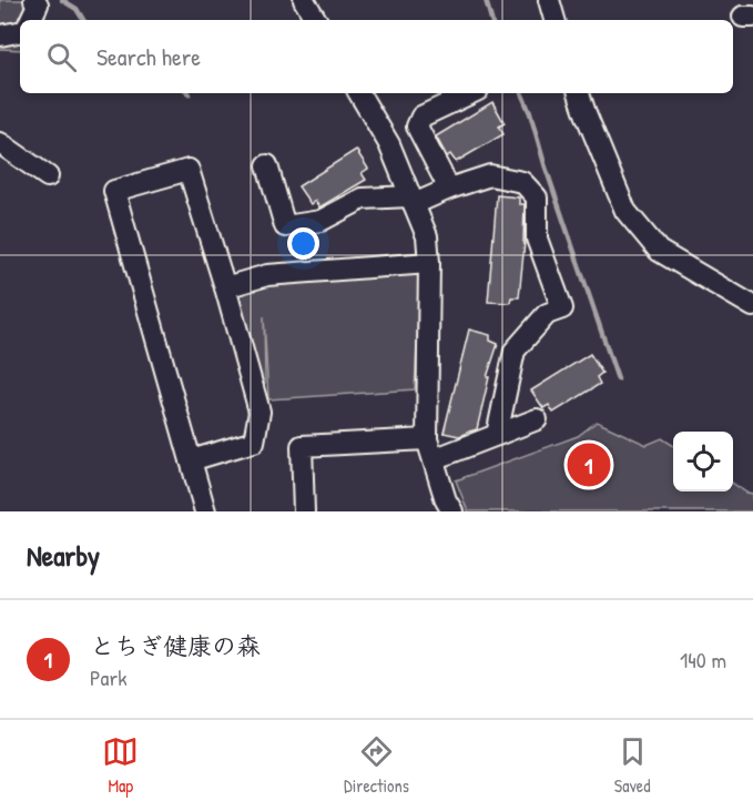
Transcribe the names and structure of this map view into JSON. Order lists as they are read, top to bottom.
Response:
{
  "page": {
    "search": "Search here",
    "pins": "1",
    "heading": "Nearby",
    "list": [
      {
        "mark": "1",
        "name": "とちぎ健康の森",
        "note": "Park",
        "value": "140 m"
      }
    ],
    "nav": ["Map", "Directions", "Saved"]
  }
}
